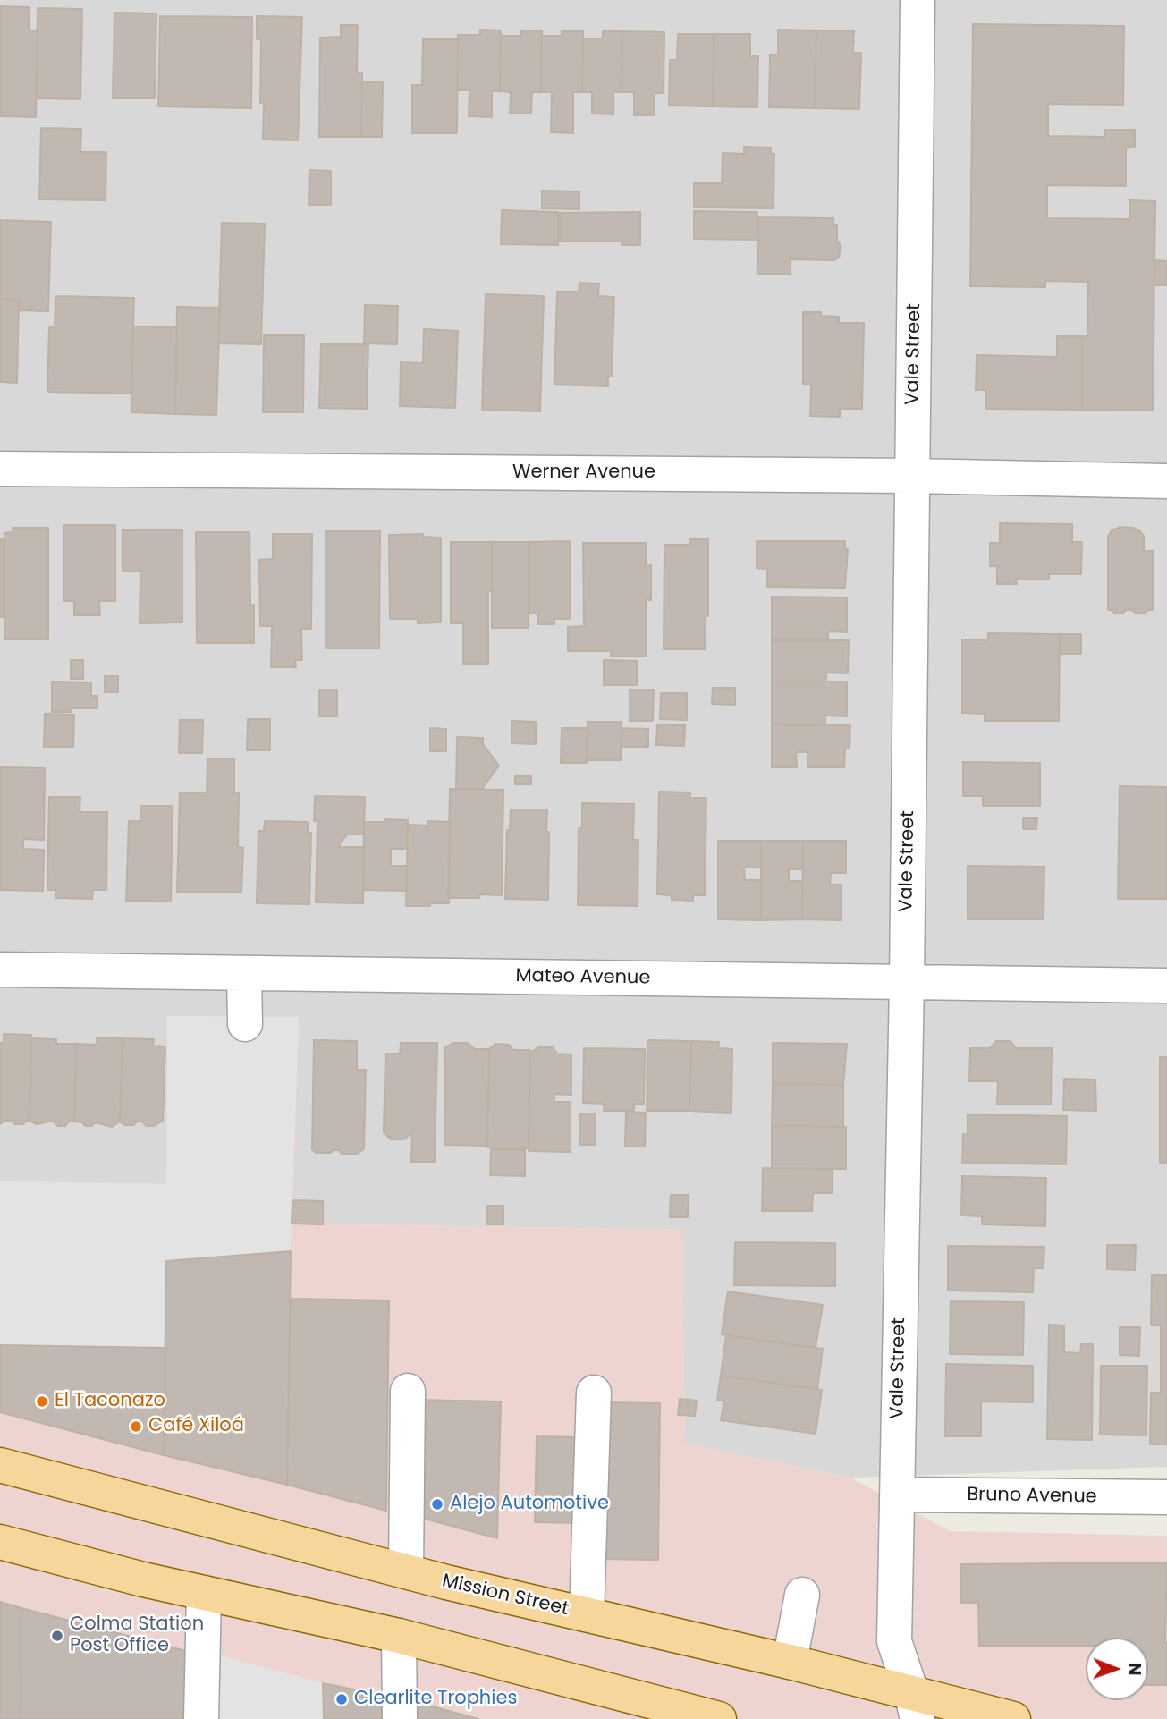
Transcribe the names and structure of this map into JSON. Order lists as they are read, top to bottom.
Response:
{
  "streets": {
    "main road": ["Mission Street"],
    "street": [
      "Vale Street",
      "Werner Avenue",
      "Mateo Avenue",
      "Bruno Avenue"
    ]
  },
  "crossings": [
    ["Vale Street", "Werner Avenue"],
    ["Vale Street", "Mateo Avenue"],
    ["Vale Street", "Bruno Avenue"],
    ["Vale Street", "Mission Street"]
  ],
  "places": [
    "El Taconazo",
    "Café Xiloá",
    "Alejo Automotive",
    "Colma Station Post Office",
    "Clearlite Trophies"
  ],
  "north": "right"
}
